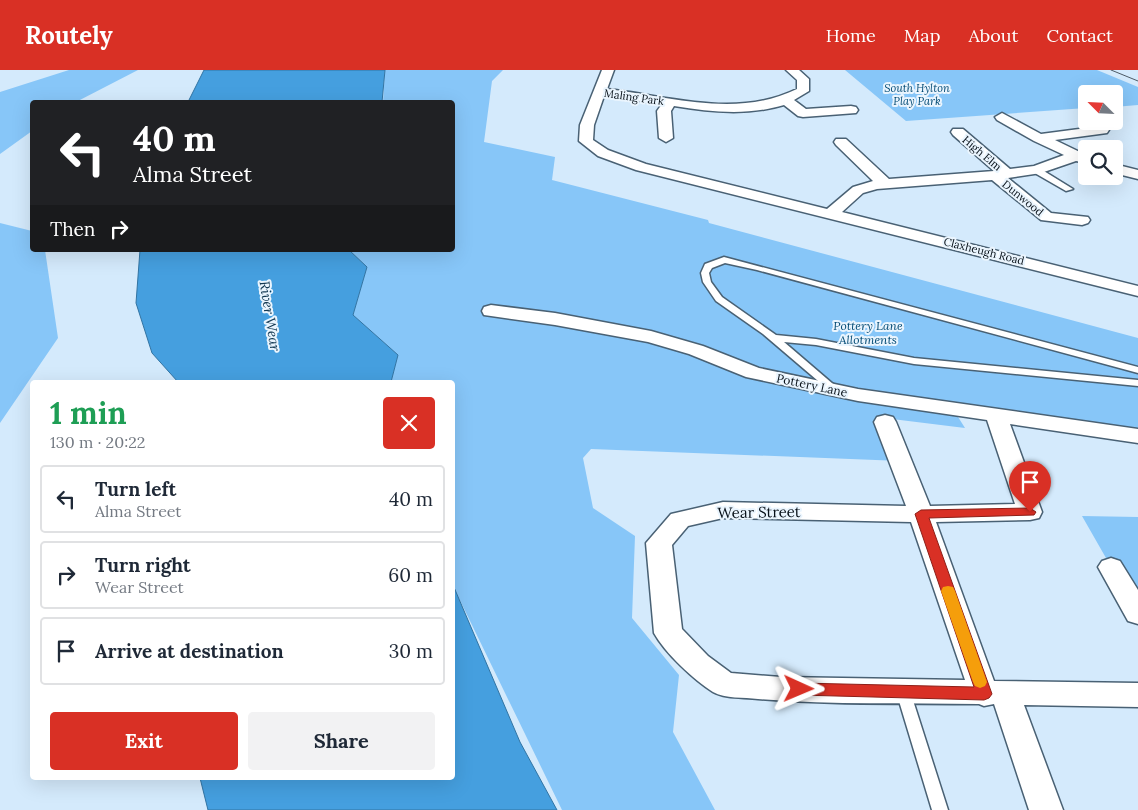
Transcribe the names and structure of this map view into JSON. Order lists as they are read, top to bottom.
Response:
{
  "streets": {
    "street": [
      "Maling Park",
      "High Elm",
      "Dunwood",
      "Claxheugh Road",
      "Pottery Lane",
      "Wear Street"
    ]
  },
  "crossings": [
    ["Maling Park", "Claxheugh Road"],
    ["High Elm", "Dunwood"],
    ["Pottery Lane", "Wear Street"]
  ],
  "water": ["River Wear"],
  "parks": ["South Hylton Play Park", "Pottery Lane Allotments"],
  "north": "top left",
  "page": {
    "header": "Routely",
    "nav": [
      "Home",
      "Map",
      "About",
      "Contact"
    ],
    "turn": ["40 m", "Alma Street"],
    "then": "Then",
    "heading": ["1 min", "130 m · 20:22"],
    "list": [
      {
        "name": "Turn left",
        "note": "Alma Street",
        "value": "40 m"
      },
      {
        "name": "Turn right",
        "note": "Wear Street",
        "value": "60 m"
      },
      {
        "name": "Arrive at destination",
        "value": "30 m"
      }
    ],
    "buttons": ["Exit", "Share"]
  }
}
